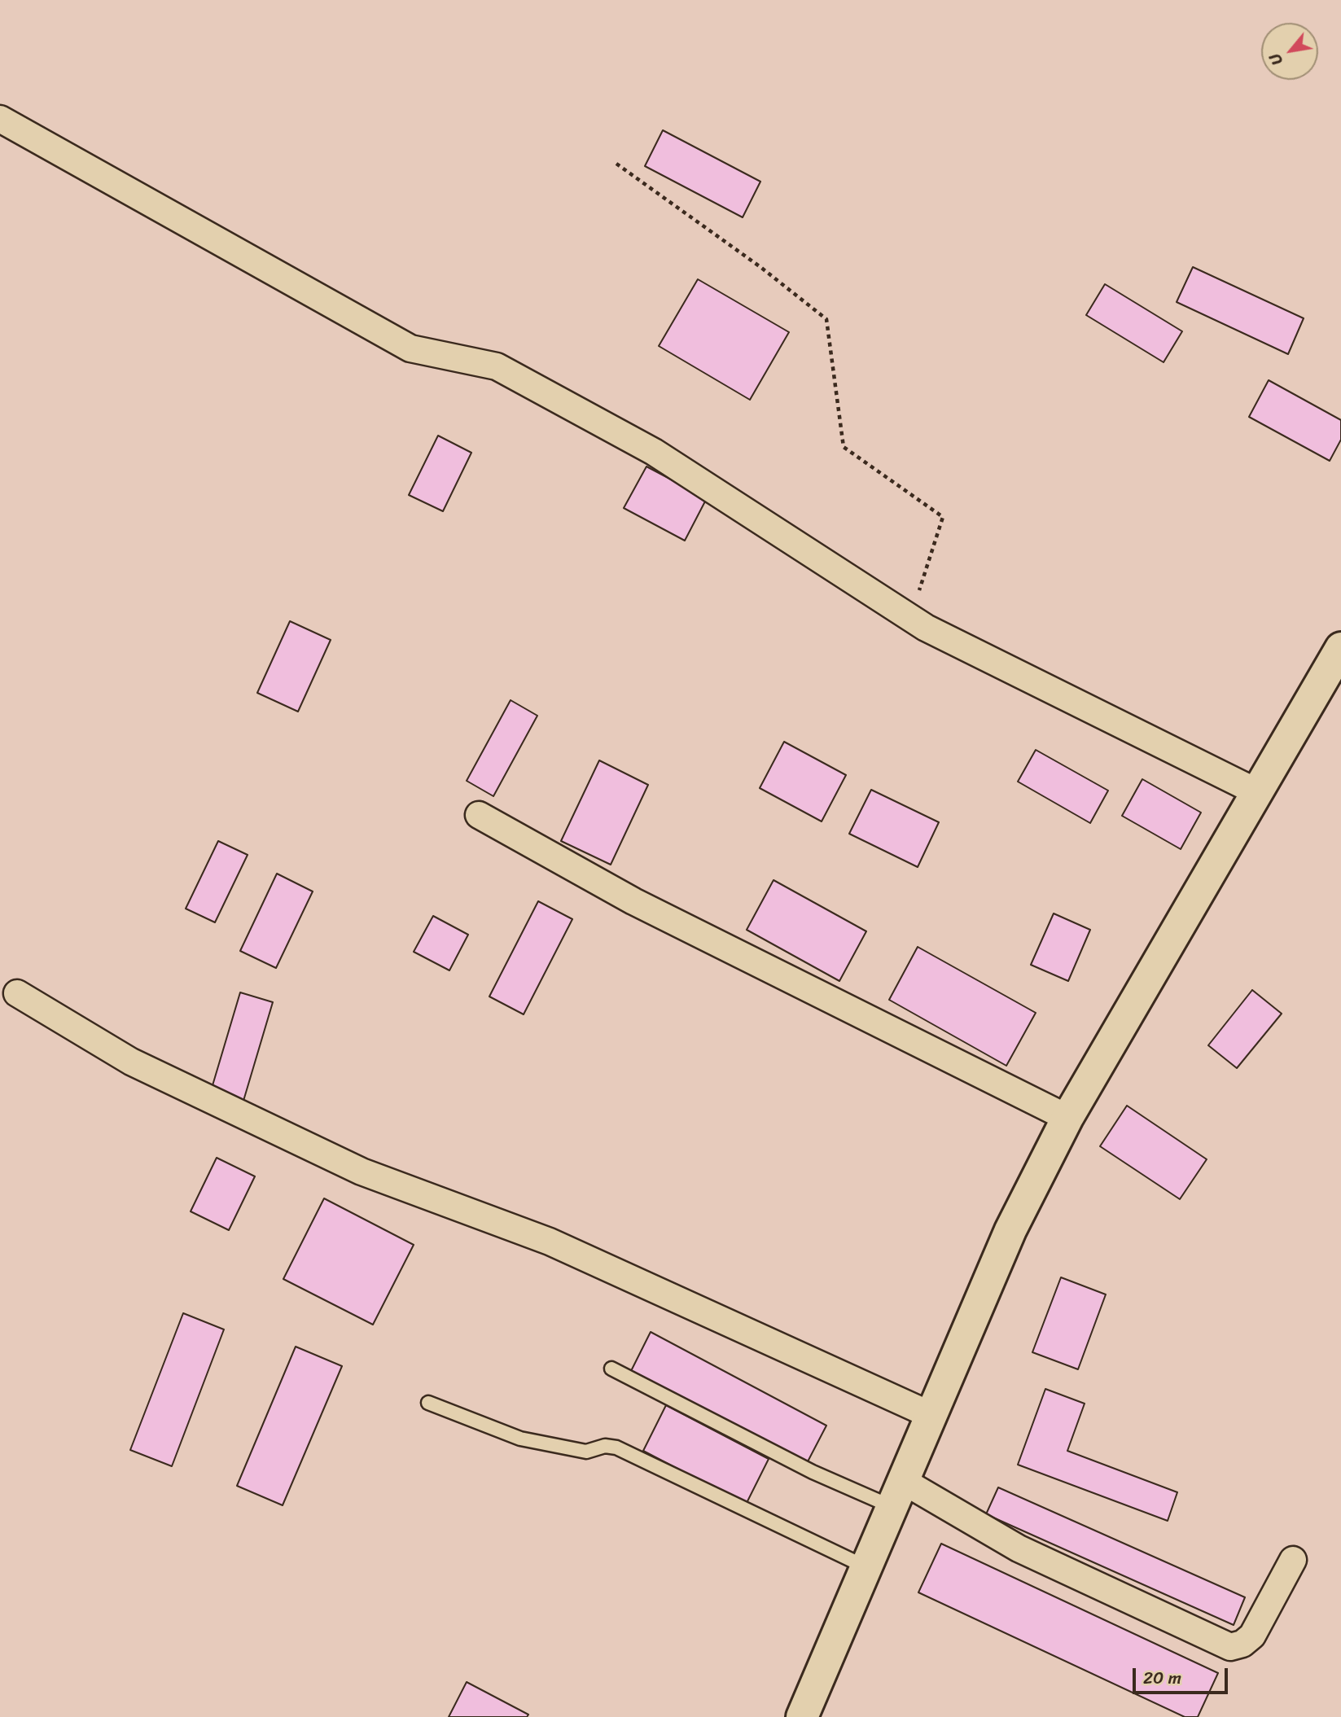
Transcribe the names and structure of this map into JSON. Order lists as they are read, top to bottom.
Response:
{
  "scale_bar": "20 m",
  "north": "bottom left"
}
